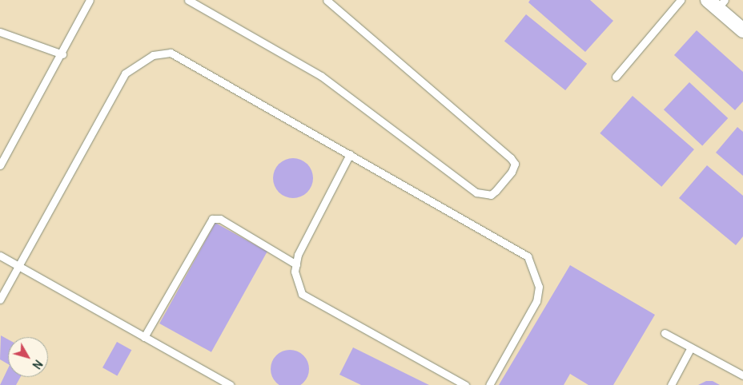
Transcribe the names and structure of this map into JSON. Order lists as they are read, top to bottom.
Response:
{
  "north": "bottom right"
}
